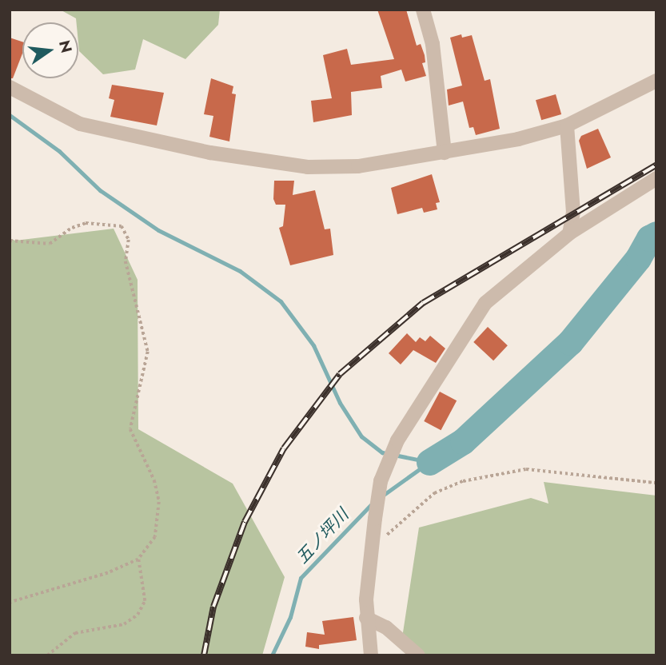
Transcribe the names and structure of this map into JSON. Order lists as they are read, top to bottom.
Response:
{
  "water": ["五ノ坪川"],
  "north": "right"
}
